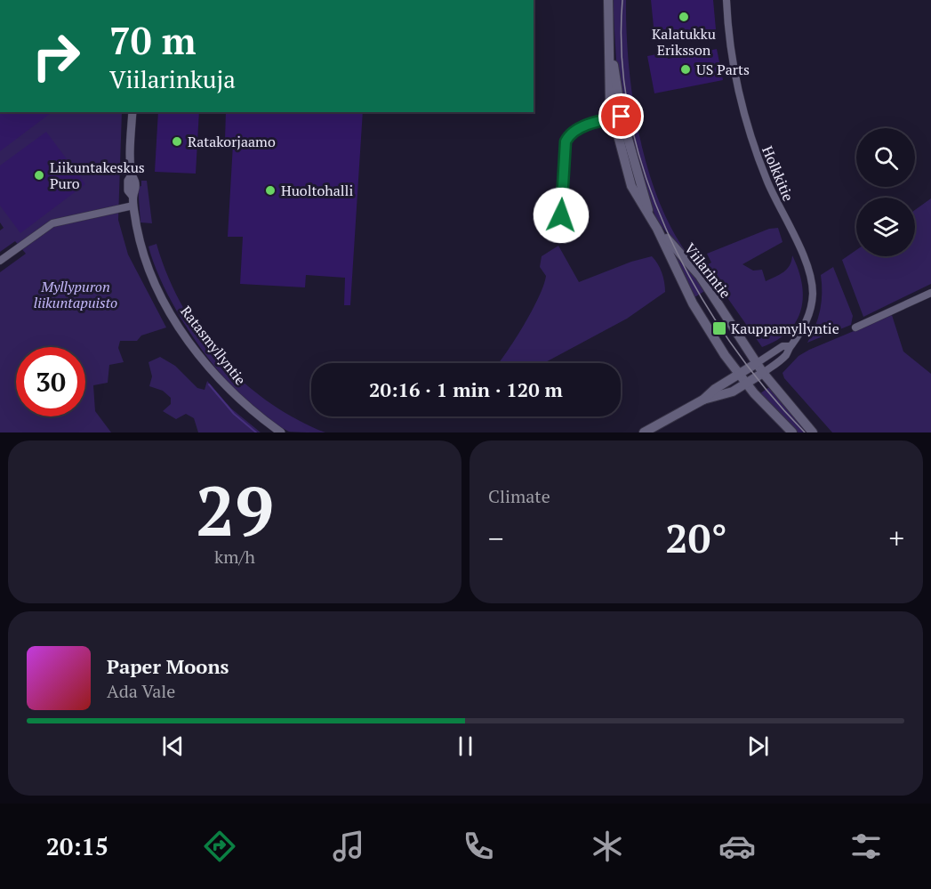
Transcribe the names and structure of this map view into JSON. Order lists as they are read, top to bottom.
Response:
{
  "streets": {
    "main road": ["Viilarintie"],
    "street": ["Holkkitie", "Ratasmyllyntie"]
  },
  "crossings": [
    ["Holkkitie", "Viilarintie"]
  ],
  "parks": ["Myllypuron liikuntapuisto"],
  "places": {
    "other": [
      "Kalatukku Eriksson",
      "US Parts",
      "Ratakorjaamo",
      "Liikuntakeskus Puro",
      "Huoltohalli"
    ],
    "transit": ["Kauppamyllyntie"]
  },
  "page": {
    "turn": ["70 m", "Viilarinkuja"],
    "limit": "30",
    "trip": "20:16 · 1 min · 120 m",
    "tile": [
      ["29", "km/h"],
      "Climate"
    ],
    "heat": ["−", "20°", "+"],
    "song": ["Paper Moons", "Ada Vale"],
    "tabs": "20:15"
  }
}
